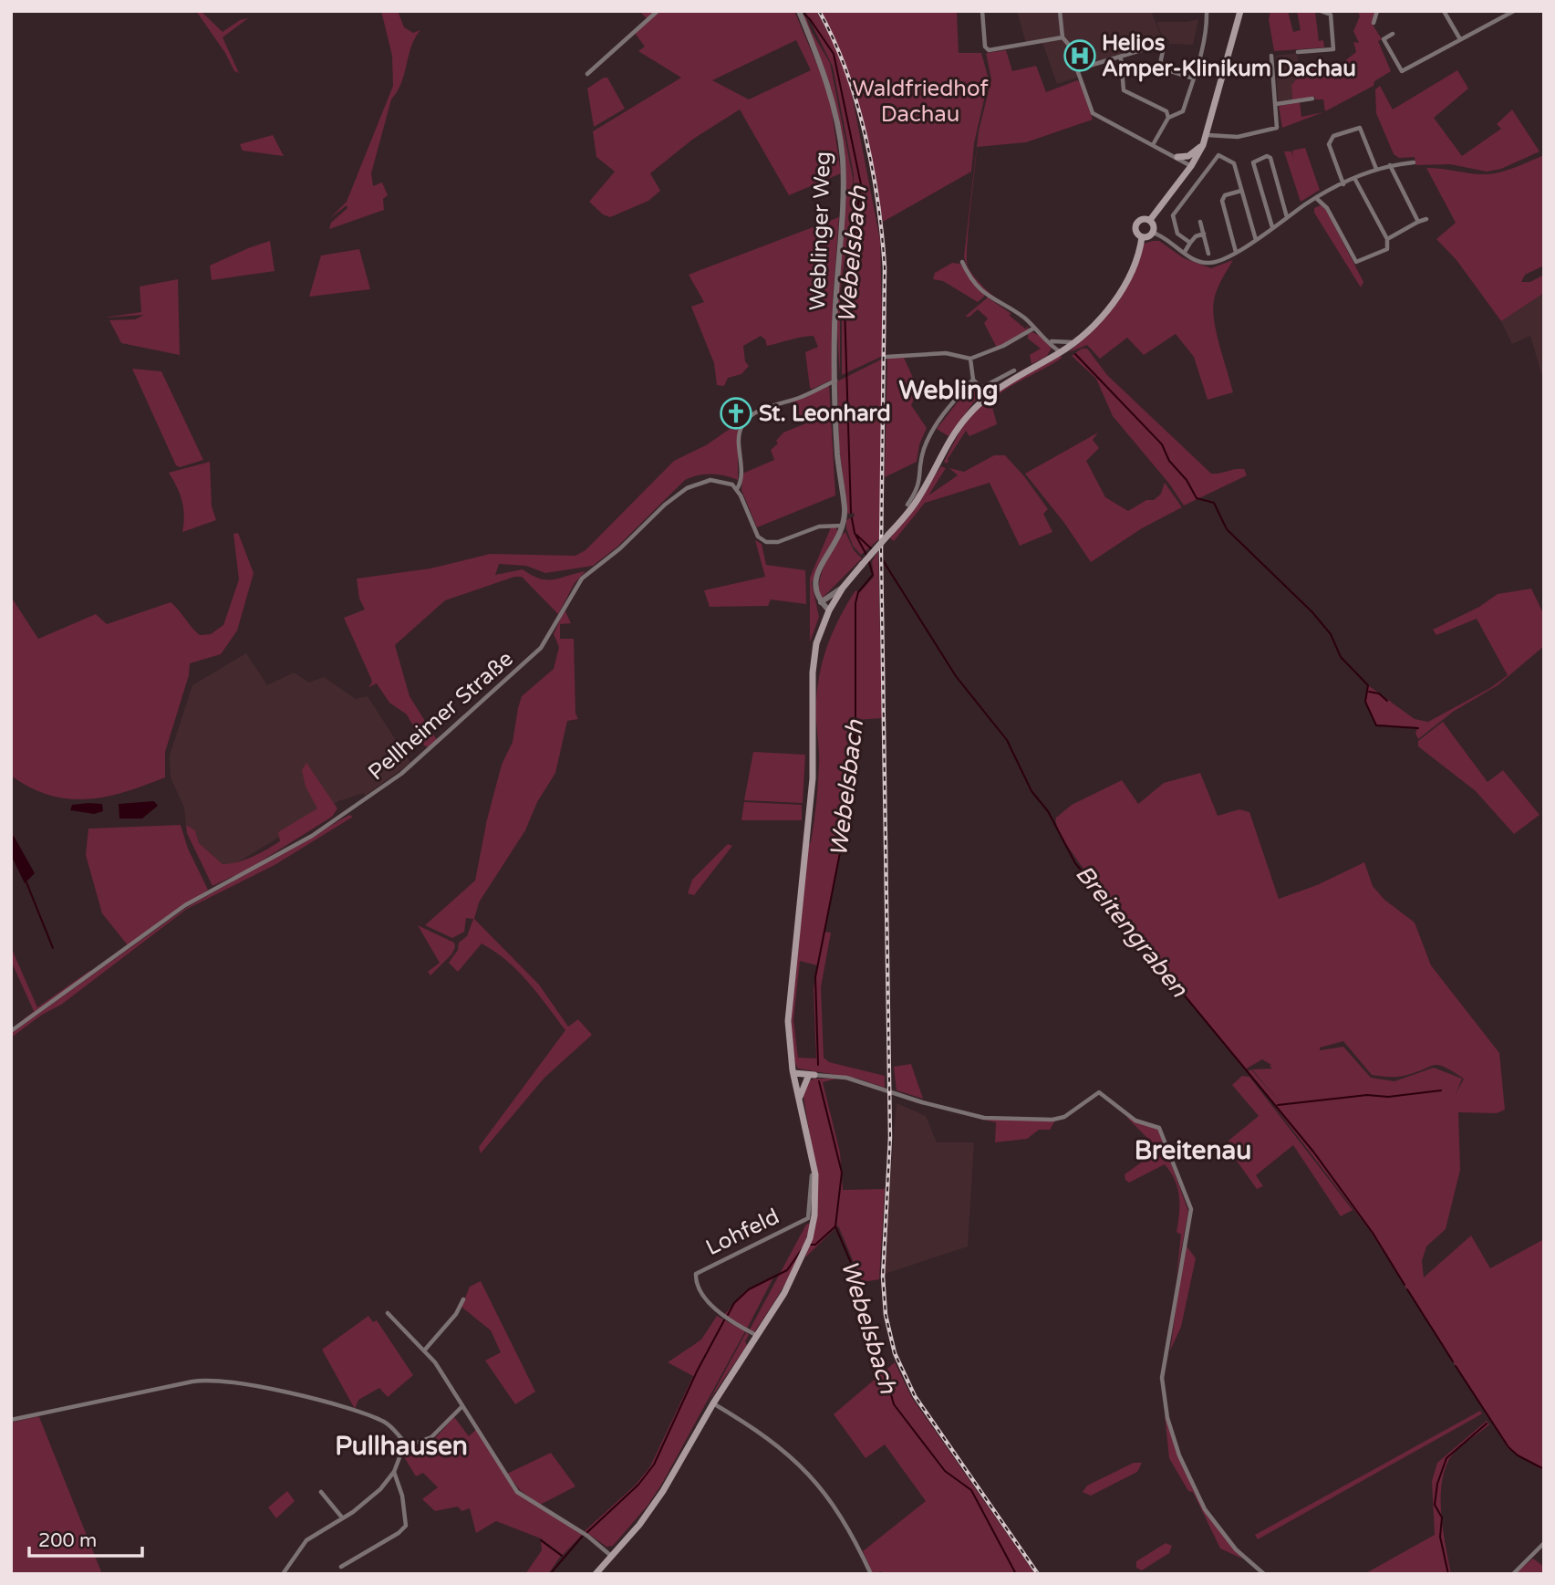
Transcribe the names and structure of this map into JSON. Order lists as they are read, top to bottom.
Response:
{
  "streets": {
    "street": ["Weblinger Weg", "Pellheimer Straße", "Lohfeld"]
  },
  "districts": ["Webling", "Breitenau", "Pullhausen"],
  "water": ["Webelsbach", "Breitengraben"],
  "parks": ["Waldfriedhof Dachau"],
  "places": {
    "hospital": ["Helios Amper-Klinikum Dachau"],
    "church": ["St. Leonhard"]
  },
  "scale_bar": "200 m"
}
